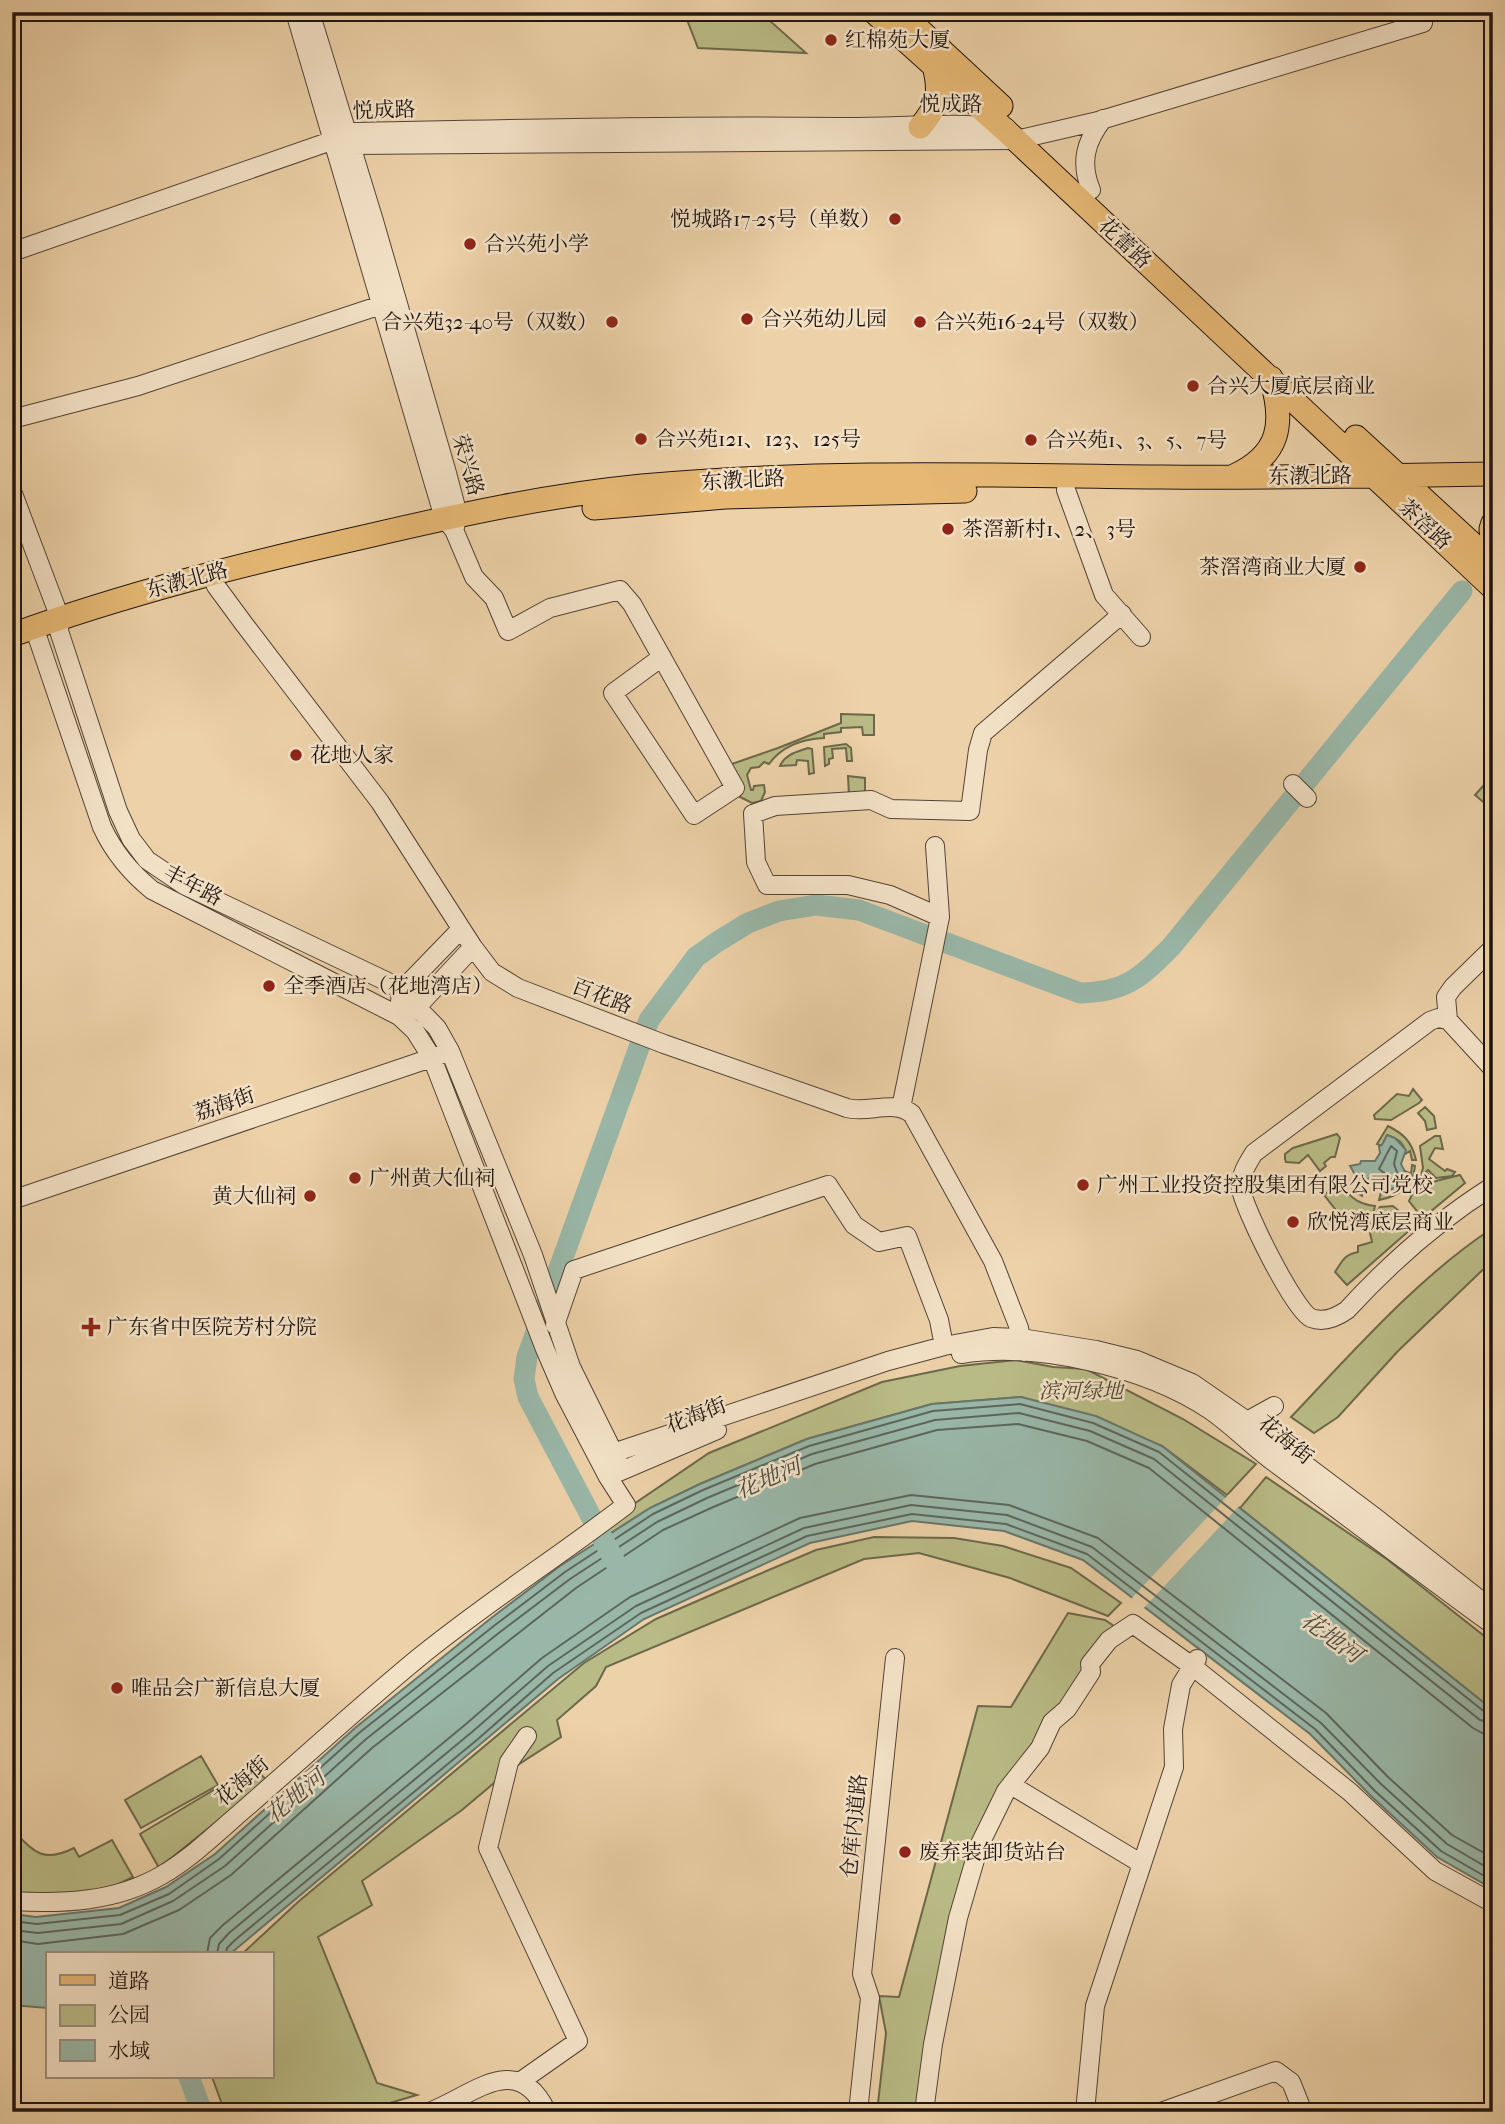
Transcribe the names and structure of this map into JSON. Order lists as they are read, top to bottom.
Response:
{
  "streets": {
    "main road": ["花蕾路", "东漖北路", "茶滘路"],
    "street": [
      "悦成路",
      "荣兴路",
      "丰年路",
      "百花路",
      "荔海街",
      "花海街",
      "仓库内道路"
    ]
  },
  "crossings": [
    ["悦成路", "花蕾路"],
    ["悦成路", "荣兴路"],
    ["花蕾路", "东漖北路"],
    ["花蕾路", "茶滘路"],
    ["荣兴路", "东漖北路"],
    ["东漖北路", "茶滘路"],
    ["东漖北路", "丰年路"],
    ["东漖北路", "百花路"],
    ["丰年路", "荔海街"],
    ["丰年路", "花海街"]
  ],
  "water": ["花地河"],
  "parks": ["滨河绿地"],
  "places": {
    "other": [
      "红棉苑大厦",
      "悦城路17-25号（单数）",
      "合兴苑小学",
      "合兴苑幼儿园",
      "合兴苑32-40号（双数）",
      "合兴苑16-24号（双数）",
      "合兴大厦底层商业",
      "合兴苑121、123、125号",
      "合兴苑1、3、5、7号",
      "茶滘新村1、2、3号",
      "茶滘湾商业大厦",
      "花地人家",
      "全季酒店（花地湾店）",
      "广州黄大仙祠",
      "广州工业投资控股集团有限公司党校",
      "黄大仙祠",
      "欣悦湾底层商业",
      "唯品会广新信息大厦",
      "废弃装卸货站台"
    ],
    "health": ["广东省中医院芳村分院"]
  },
  "legend": ["道路", "公园", "水域"]
}
